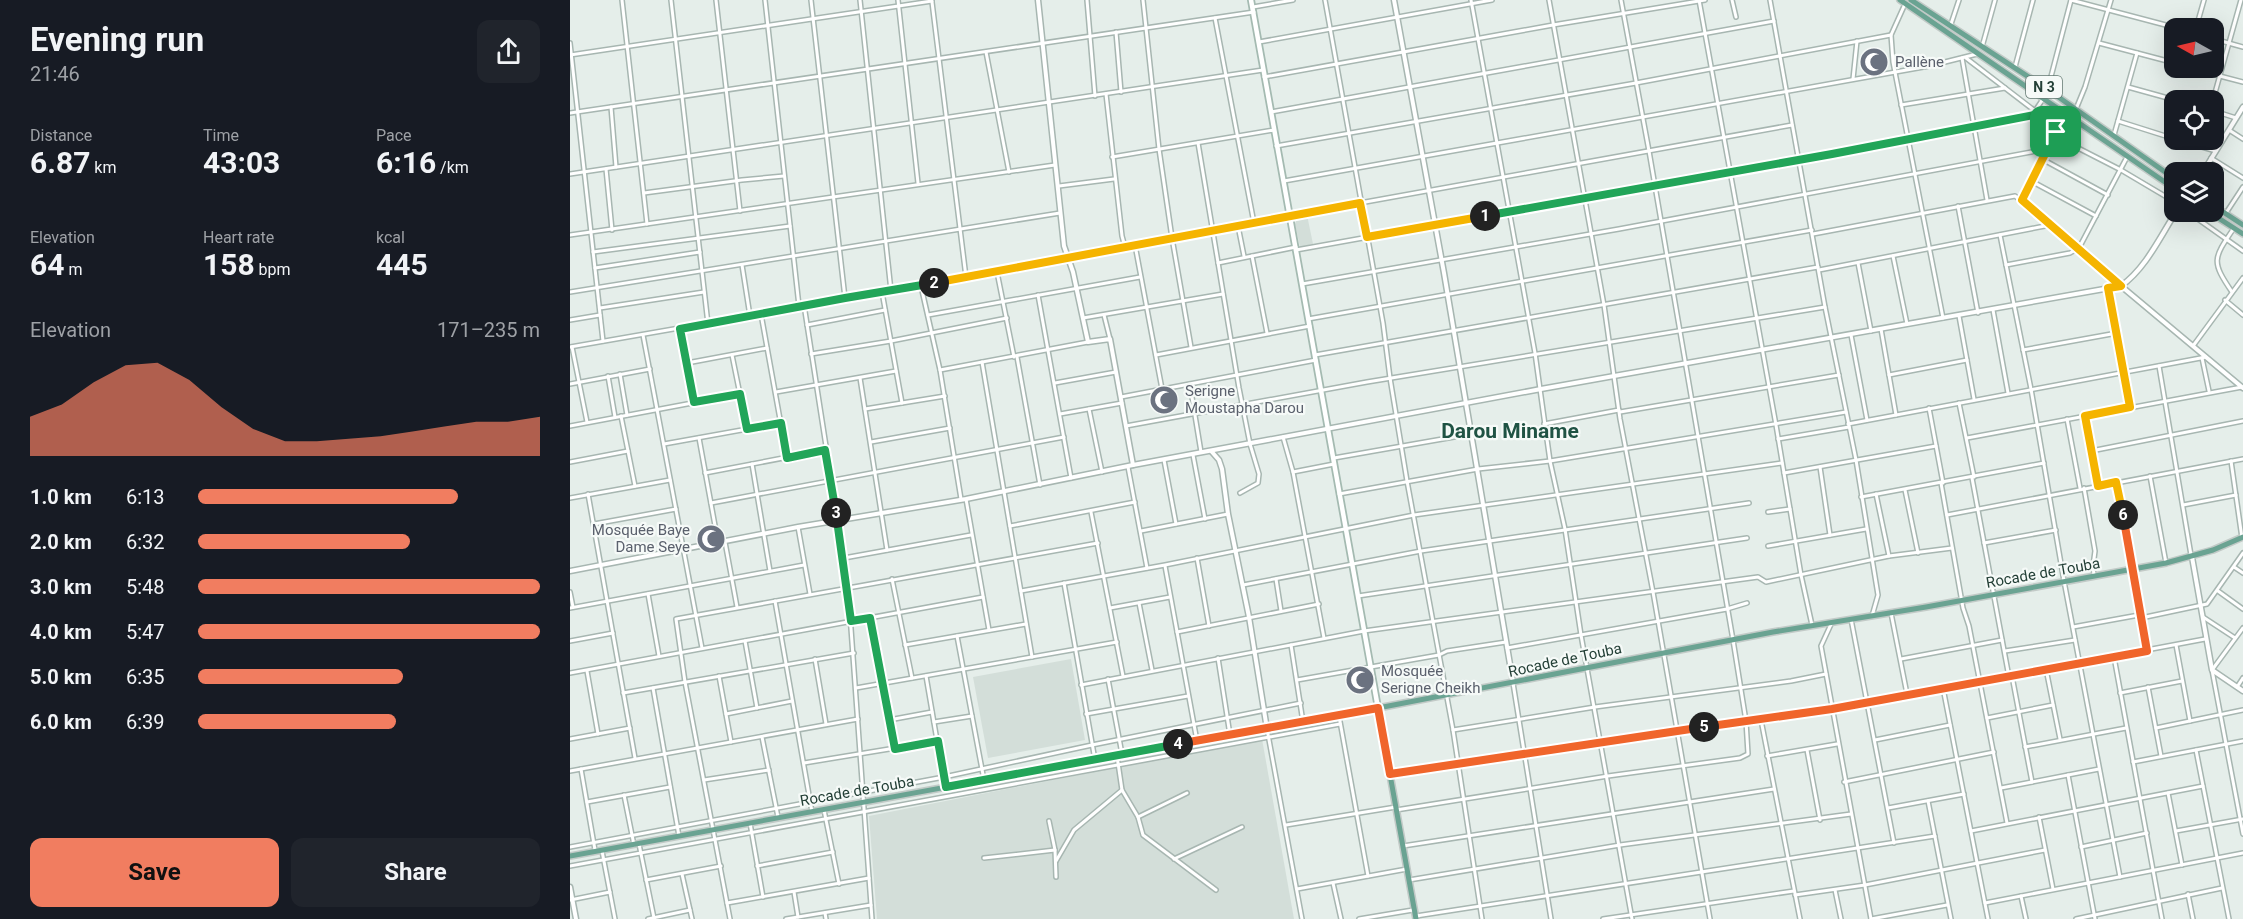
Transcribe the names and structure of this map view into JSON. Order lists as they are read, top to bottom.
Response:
{
  "streets": {
    "main road": ["N 3", "Rocade de Touba"]
  },
  "districts": ["Darou Miname"],
  "places": {
    "mosque": [
      "Pallène",
      "Serigne Moustapha Darou",
      "Mosquée Baye Dame Seye",
      "Mosquée Serigne Cheikh"
    ]
  },
  "north": "left",
  "page": {
    "heading": ["Evening run", "21:46"],
    "stats": [
      ["Distance", "6.87 km"],
      ["Time", "43:03"],
      ["Pace", "6:16 /km"],
      ["Elevation", "64 m"],
      ["Heart rate", "158 bpm"],
      ["kcal", "445"]
    ],
    "pins": [
      "1",
      "2",
      "3",
      "6",
      "5",
      "4"
    ],
    "chart": ["Elevation", "171–235 m"],
    "list": [
      {
        "name": "1.0 km",
        "note": "6:13"
      },
      {
        "name": "2.0 km",
        "note": "6:32"
      },
      {
        "name": "3.0 km",
        "note": "5:48"
      },
      {
        "name": "4.0 km",
        "note": "5:47"
      },
      {
        "name": "5.0 km",
        "note": "6:35"
      },
      {
        "name": "6.0 km",
        "note": "6:39"
      }
    ],
    "buttons": ["Save", "Share"]
  }
}
